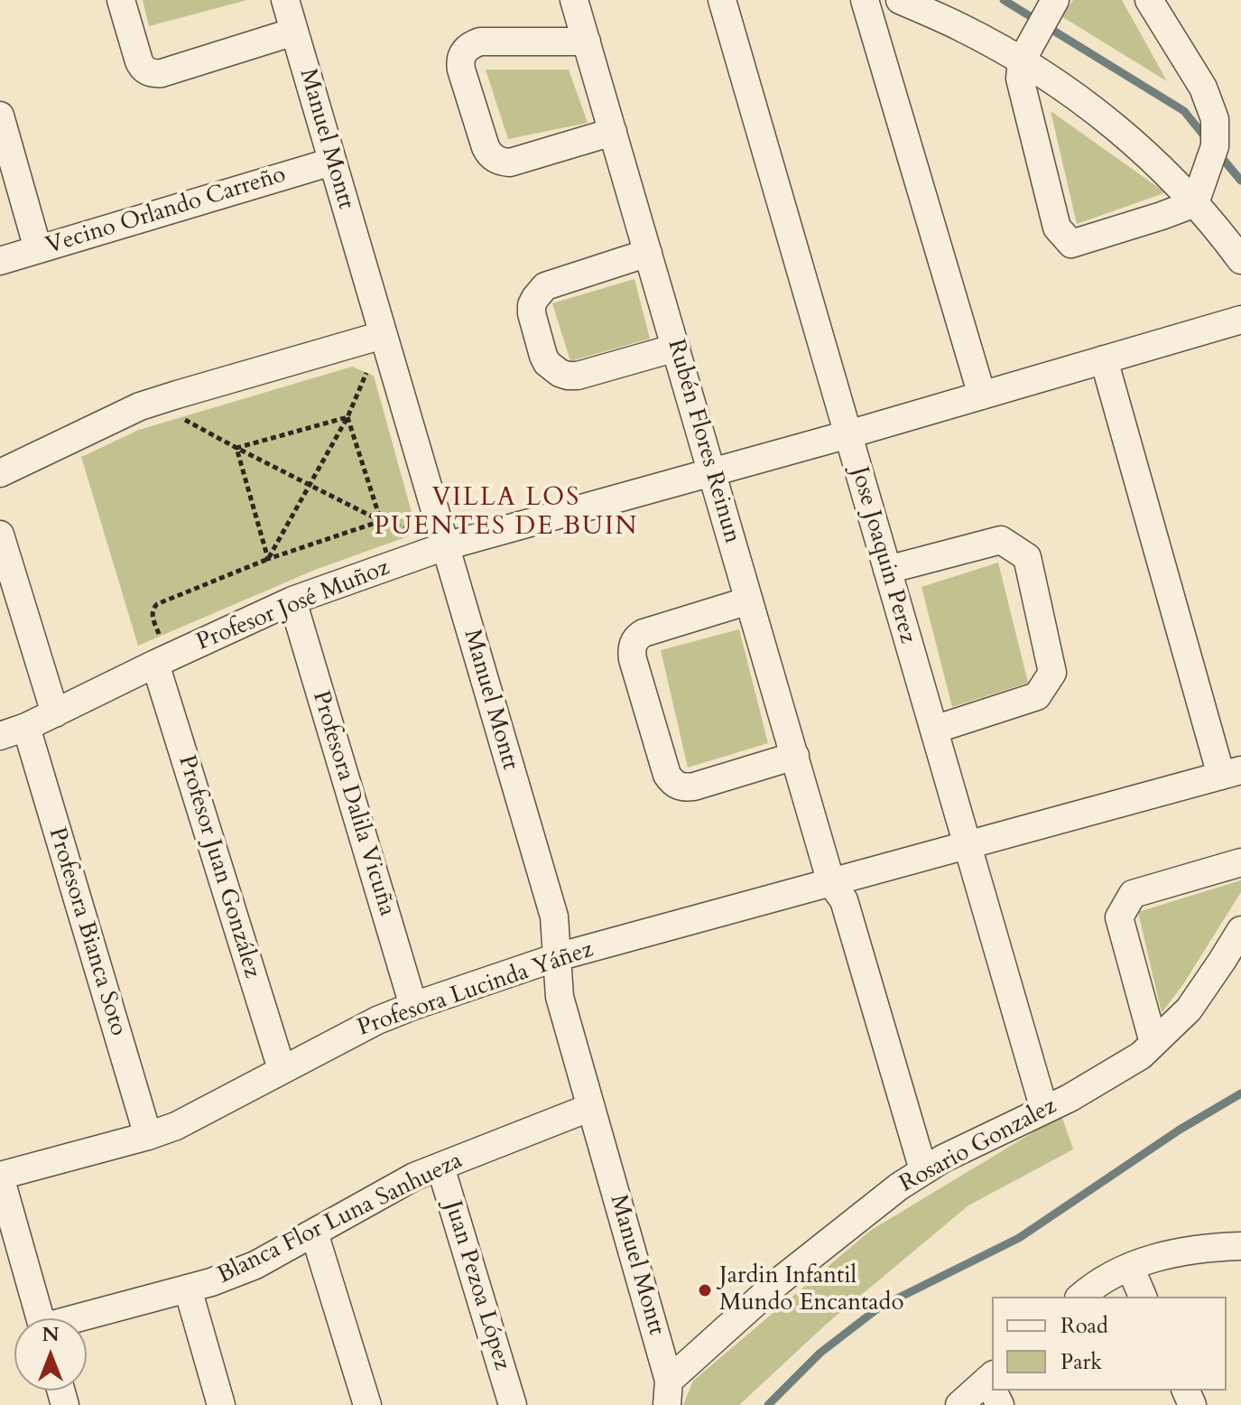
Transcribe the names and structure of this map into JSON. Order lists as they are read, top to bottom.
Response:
{
  "streets": {
    "street": [
      "Manuel Montt",
      "Vecino Orlando Carreño",
      "Rubén Flores Reinun",
      "Jose Joaquin Perez",
      "Profesor José Muñoz",
      "Profesora Dalila Vicuña",
      "Profesor Juan González",
      "Profesora Bianca Soto",
      "Profesora Lucinda Yáñez",
      "Rosario Gonzalez",
      "Blanca Flor Luna Sanhueza",
      "Juan Pezoa López"
    ]
  },
  "crossings": [
    ["Manuel Montt", "Vecino Orlando Carreño"],
    ["Manuel Montt", "Profesor José Muñoz"],
    ["Manuel Montt", "Profesora Lucinda Yáñez"],
    ["Manuel Montt", "Rosario Gonzalez"],
    ["Manuel Montt", "Blanca Flor Luna Sanhueza"],
    ["Rubén Flores Reinun", "Profesor José Muñoz"],
    ["Rubén Flores Reinun", "Profesora Lucinda Yáñez"],
    ["Rubén Flores Reinun", "Rosario Gonzalez"],
    ["Jose Joaquin Perez", "Profesor José Muñoz"],
    ["Jose Joaquin Perez", "Profesora Lucinda Yáñez"],
    ["Jose Joaquin Perez", "Rosario Gonzalez"],
    ["Profesor José Muñoz", "Profesora Dalila Vicuña"],
    ["Profesor José Muñoz", "Profesor Juan González"],
    ["Profesor José Muñoz", "Profesora Bianca Soto"],
    ["Profesora Dalila Vicuña", "Profesora Lucinda Yáñez"],
    ["Profesor Juan González", "Profesora Lucinda Yáñez"],
    ["Profesora Bianca Soto", "Profesora Lucinda Yáñez"],
    ["Blanca Flor Luna Sanhueza", "Juan Pezoa López"]
  ],
  "districts": ["VILLA LOS PUENTES DE BUIN"],
  "places": ["Jardin Infantil Mundo Encantado"],
  "legend": ["Road", "Park"],
  "north": "top"
}
